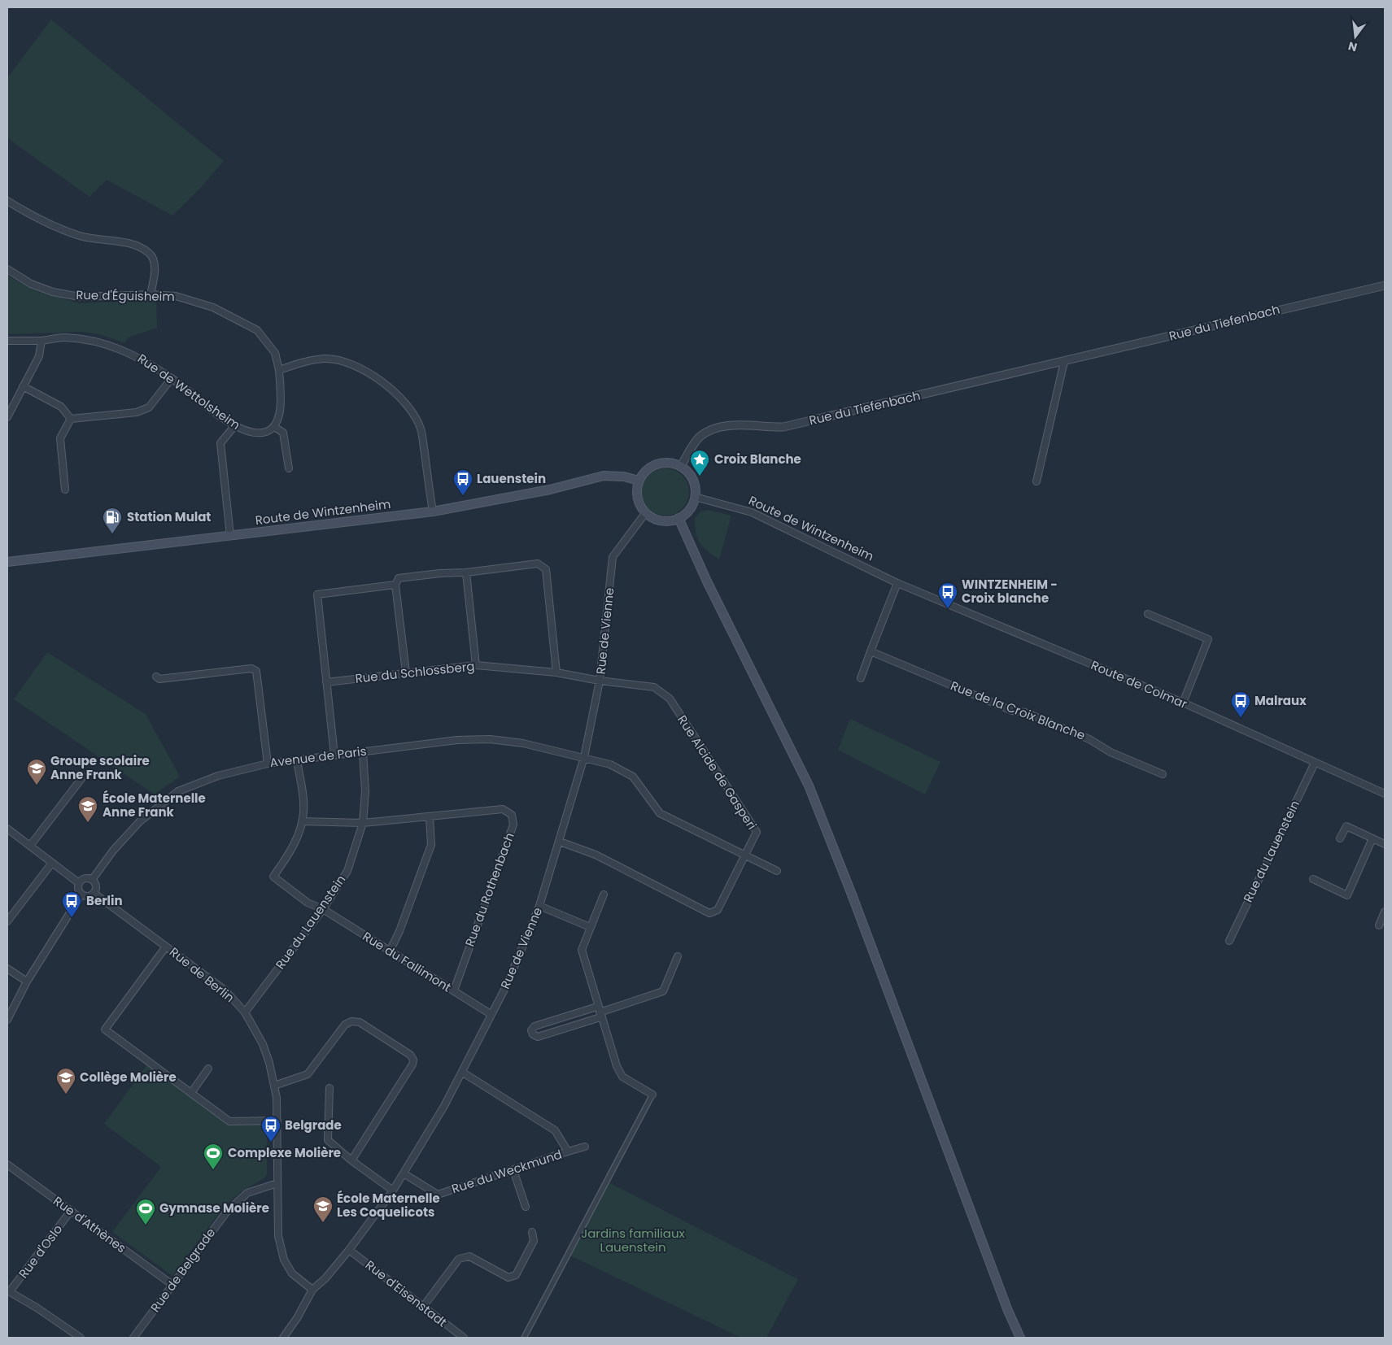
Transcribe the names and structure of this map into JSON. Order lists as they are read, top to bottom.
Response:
{
  "streets": {
    "main road": ["Route de Wintzenheim"],
    "street": [
      "Rue d'Éguisheim",
      "Rue du Tiefenbach",
      "Rue de Wettolsheim",
      "Rue de Vienne",
      "Rue du Schlossberg",
      "Route de Colmar",
      "Rue de la Croix Blanche",
      "Avenue de Paris",
      "Rue Alcide de Gasperi",
      "Rue du Lauenstein",
      "Rue du Rothenbach",
      "Rue du Fallimont",
      "Rue de Berlin",
      "Rue du Weckmund",
      "Rue d'Athènes",
      "Rue d'Oslo",
      "Rue de Belgrade",
      "Rue d'Eisenstadt"
    ]
  },
  "crossings": [
    ["Rue du Tiefenbach", "Route de Wintzenheim"],
    ["Rue du Tiefenbach", "Rue de Vienne"],
    ["Route de Wintzenheim", "Rue de Vienne"],
    ["Route de Wintzenheim", "Route de Colmar"],
    ["Rue de Vienne", "Rue du Schlossberg"],
    ["Rue de Vienne", "Avenue de Paris"],
    ["Rue de Vienne", "Rue Alcide de Gasperi"],
    ["Rue de Vienne", "Rue du Fallimont"],
    ["Rue de Vienne", "Rue de Berlin"],
    ["Rue de Vienne", "Rue du Weckmund"],
    ["Rue de Vienne", "Rue d'Eisenstadt"],
    ["Rue du Schlossberg", "Rue Alcide de Gasperi"],
    ["Route de Colmar", "Rue du Lauenstein"],
    ["Avenue de Paris", "Rue Alcide de Gasperi"],
    ["Avenue de Paris", "Rue du Lauenstein"],
    ["Avenue de Paris", "Rue de Berlin"],
    ["Rue du Lauenstein", "Rue du Rothenbach"],
    ["Rue du Lauenstein", "Rue du Fallimont"],
    ["Rue du Lauenstein", "Rue de Berlin"],
    ["Rue du Rothenbach", "Rue du Fallimont"],
    ["Rue de Berlin", "Rue de Belgrade"],
    ["Rue d'Athènes", "Rue d'Oslo"],
    ["Rue d'Athènes", "Rue de Belgrade"]
  ],
  "parks": ["Jardins familiaux Lauenstein"],
  "places": {
    "place": ["Croix Blanche"],
    "bus stop": [
      "Lauenstein",
      "WINTZENHEIM - Croix blanche",
      "Malraux",
      "Berlin",
      "Belgrade"
    ],
    "fuel station": ["Station Mulat"],
    "school or university": [
      "Groupe scolaire Anne Frank",
      "École Maternelle Anne Frank",
      "Collège Molière",
      "École Maternelle Les Coquelicots"
    ],
    "sports": ["Complexe Molière", "Gymnase Molière"]
  },
  "north": "bottom"
}
